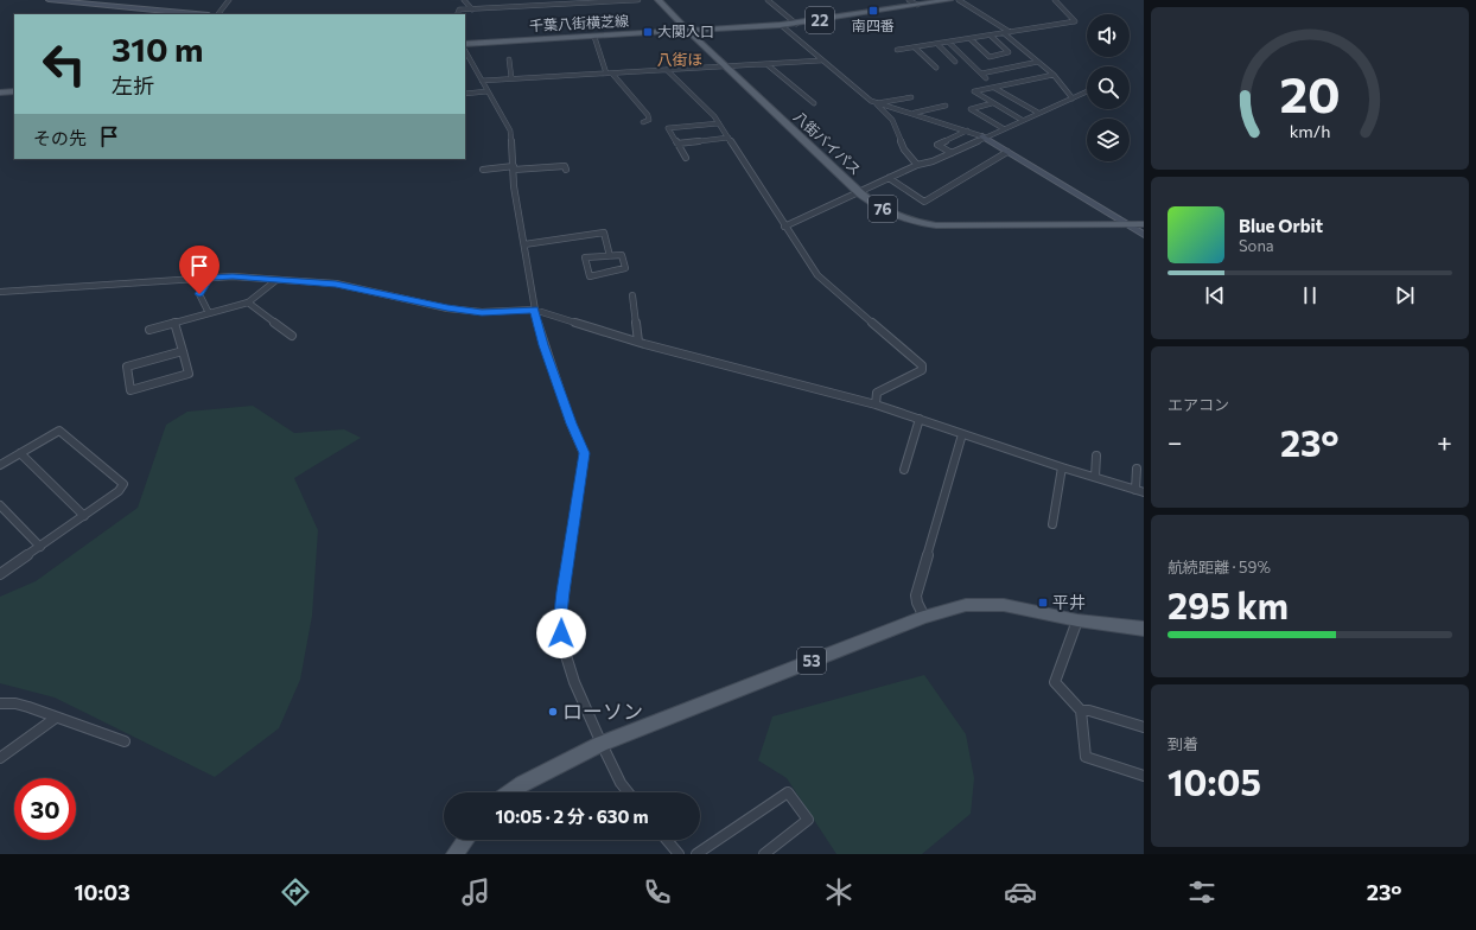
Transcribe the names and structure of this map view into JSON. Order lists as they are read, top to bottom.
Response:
{
  "streets": {
    "main road": [
      "22",
      "千葉八街横芝線",
      "八街バイパス",
      "76",
      "53"
    ]
  },
  "crossings": [
    ["千葉八街横芝線", "八街バイパス"],
    ["千葉八街横芝線", "76"],
    ["八街バイパス", "76"]
  ],
  "districts": ["八街ほ"],
  "places": {
    "transit": ["南四番", "大関入口", "平井"],
    "other": ["ローソン"]
  },
  "page": {
    "turn": ["310 m", "左折"],
    "then": "その先",
    "song": ["Blue Orbit", "Sona"],
    "tile": [
      "エアコン",
      ["航続距離 · 59%", "295 km"],
      ["到着", "10:05"]
    ],
    "heat": ["−", "23°", "+"],
    "limit": "30",
    "trip": "10:05 · 2 分 · 630 m",
    "tabs": ["10:03", "23°"],
    "gauge": ["20", "km/h"]
  }
}
